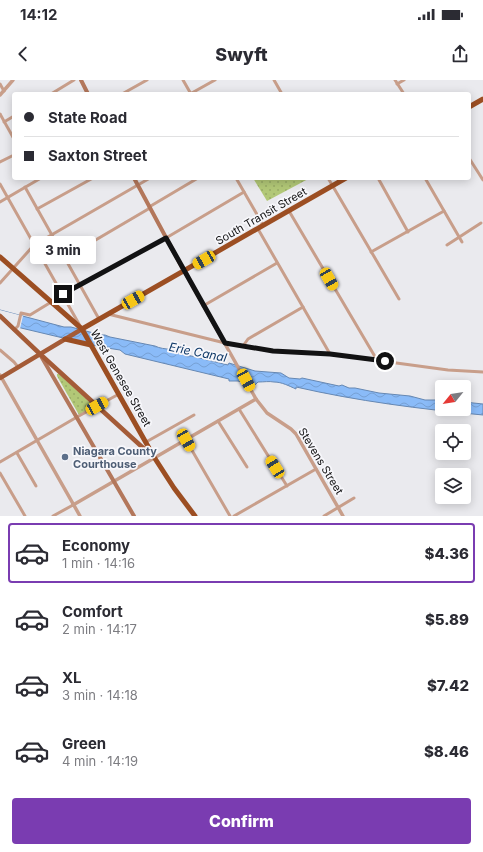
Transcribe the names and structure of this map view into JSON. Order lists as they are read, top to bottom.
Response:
{
  "streets": {
    "highway": ["South Transit Street", "West Genesee Street"],
    "street": ["Stevens Street"]
  },
  "crossings": [
    ["South Transit Street", "West Genesee Street"],
    ["South Transit Street", "Stevens Street"]
  ],
  "water": ["Erie Canal"],
  "places": ["Niagara County Courthouse"],
  "north": "bottom left",
  "page": {
    "status": "14:12",
    "header": "Swyft",
    "banner": ["State Road", "Saxton Street"],
    "bubble": "3 min",
    "list": [
      {
        "name": "Economy",
        "note": "1 min · 14:16",
        "value": "$4.36"
      },
      {
        "name": "Comfort",
        "note": "2 min · 14:17",
        "value": "$5.89"
      },
      {
        "name": "XL",
        "note": "3 min · 14:18",
        "value": "$7.42"
      },
      {
        "name": "Green",
        "note": "4 min · 14:19",
        "value": "$8.46"
      }
    ],
    "buttons": "Confirm"
  }
}
